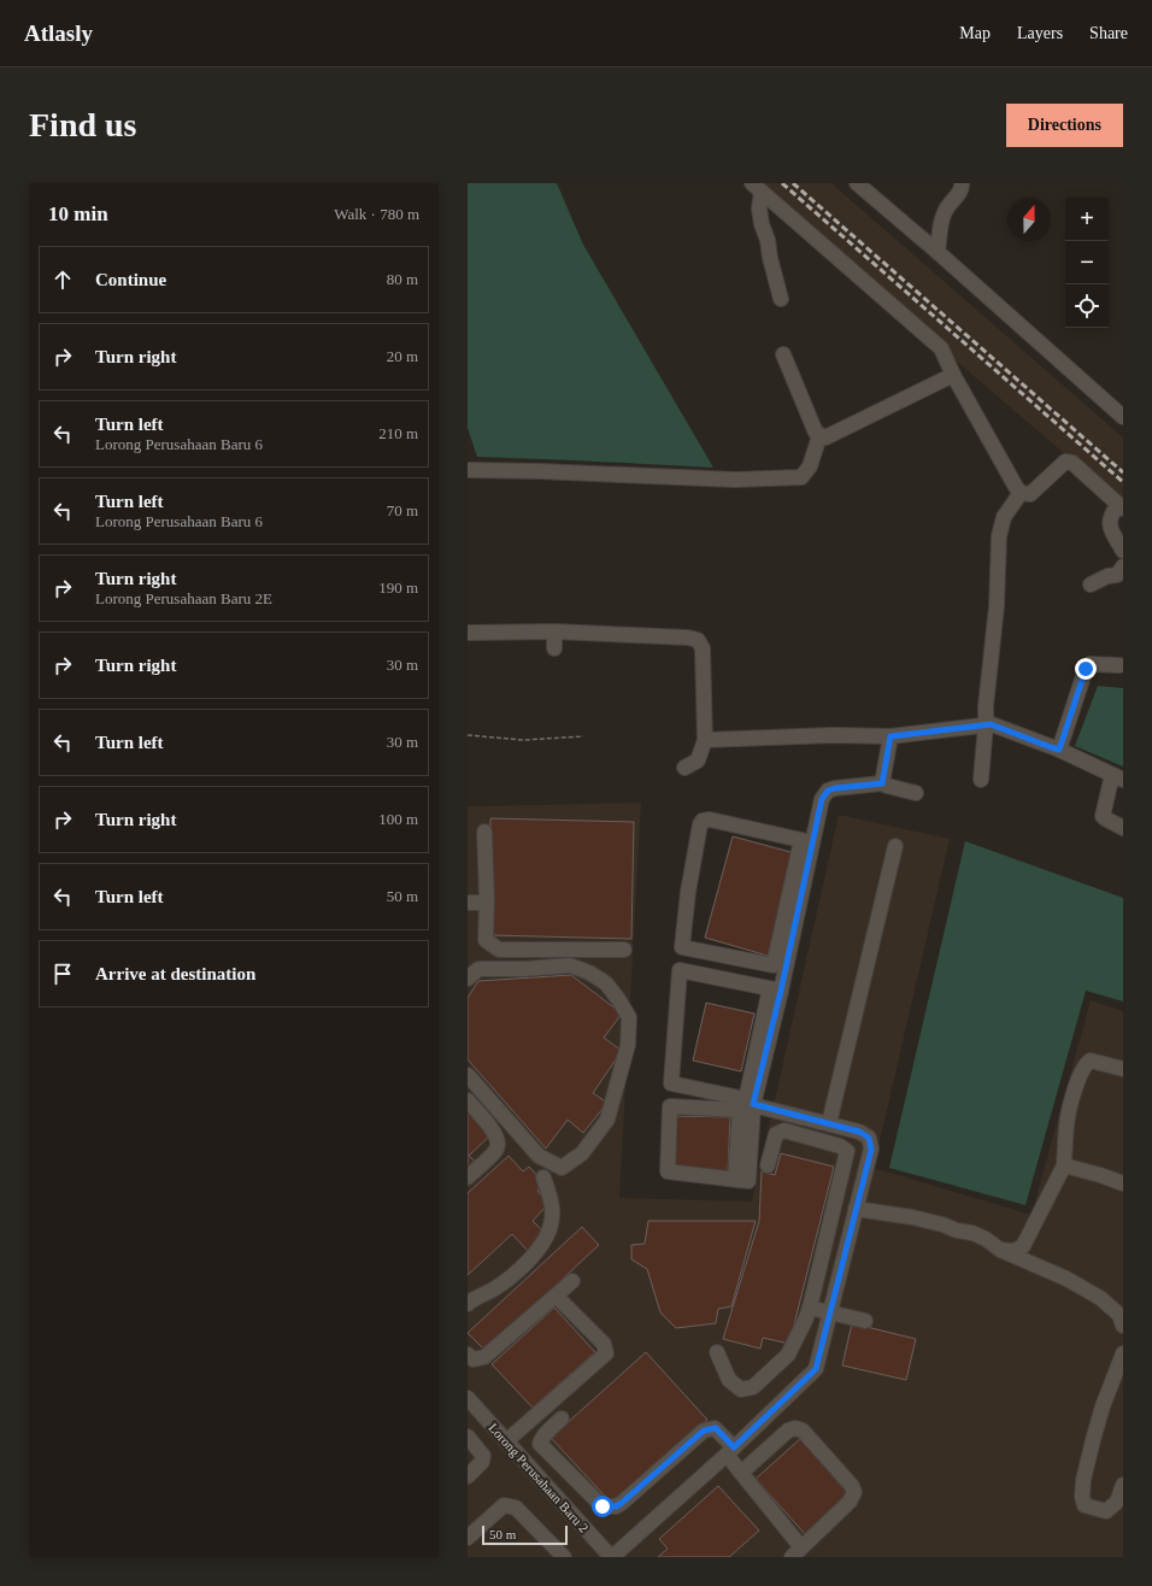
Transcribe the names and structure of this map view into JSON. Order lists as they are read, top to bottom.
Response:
{
  "streets": {
    "street": ["Lorong Perusahaan Baru 2"]
  },
  "scale_bar": "50 m",
  "north": "top",
  "page": {
    "header": "Atlasly",
    "nav": ["Map", "Layers", "Share"],
    "buttons": "Directions",
    "title": "Find us",
    "heading": ["10 min", "Walk · 780 m"],
    "map_buttons": ["+", "−"],
    "list": [
      ["Continue", "80 m"],
      ["Turn right", "20 m"],
      ["Turn left", "Lorong Perusahaan Baru 6", "210 m"],
      ["Turn left", "Lorong Perusahaan Baru 6", "70 m"],
      ["Turn right", "Lorong Perusahaan Baru 2E", "190 m"],
      ["Turn right", "30 m"],
      ["Turn left", "30 m"],
      ["Turn right", "100 m"],
      ["Turn left", "50 m"],
      "Arrive at destination"
    ],
    "scale": "50 m"
  }
}
